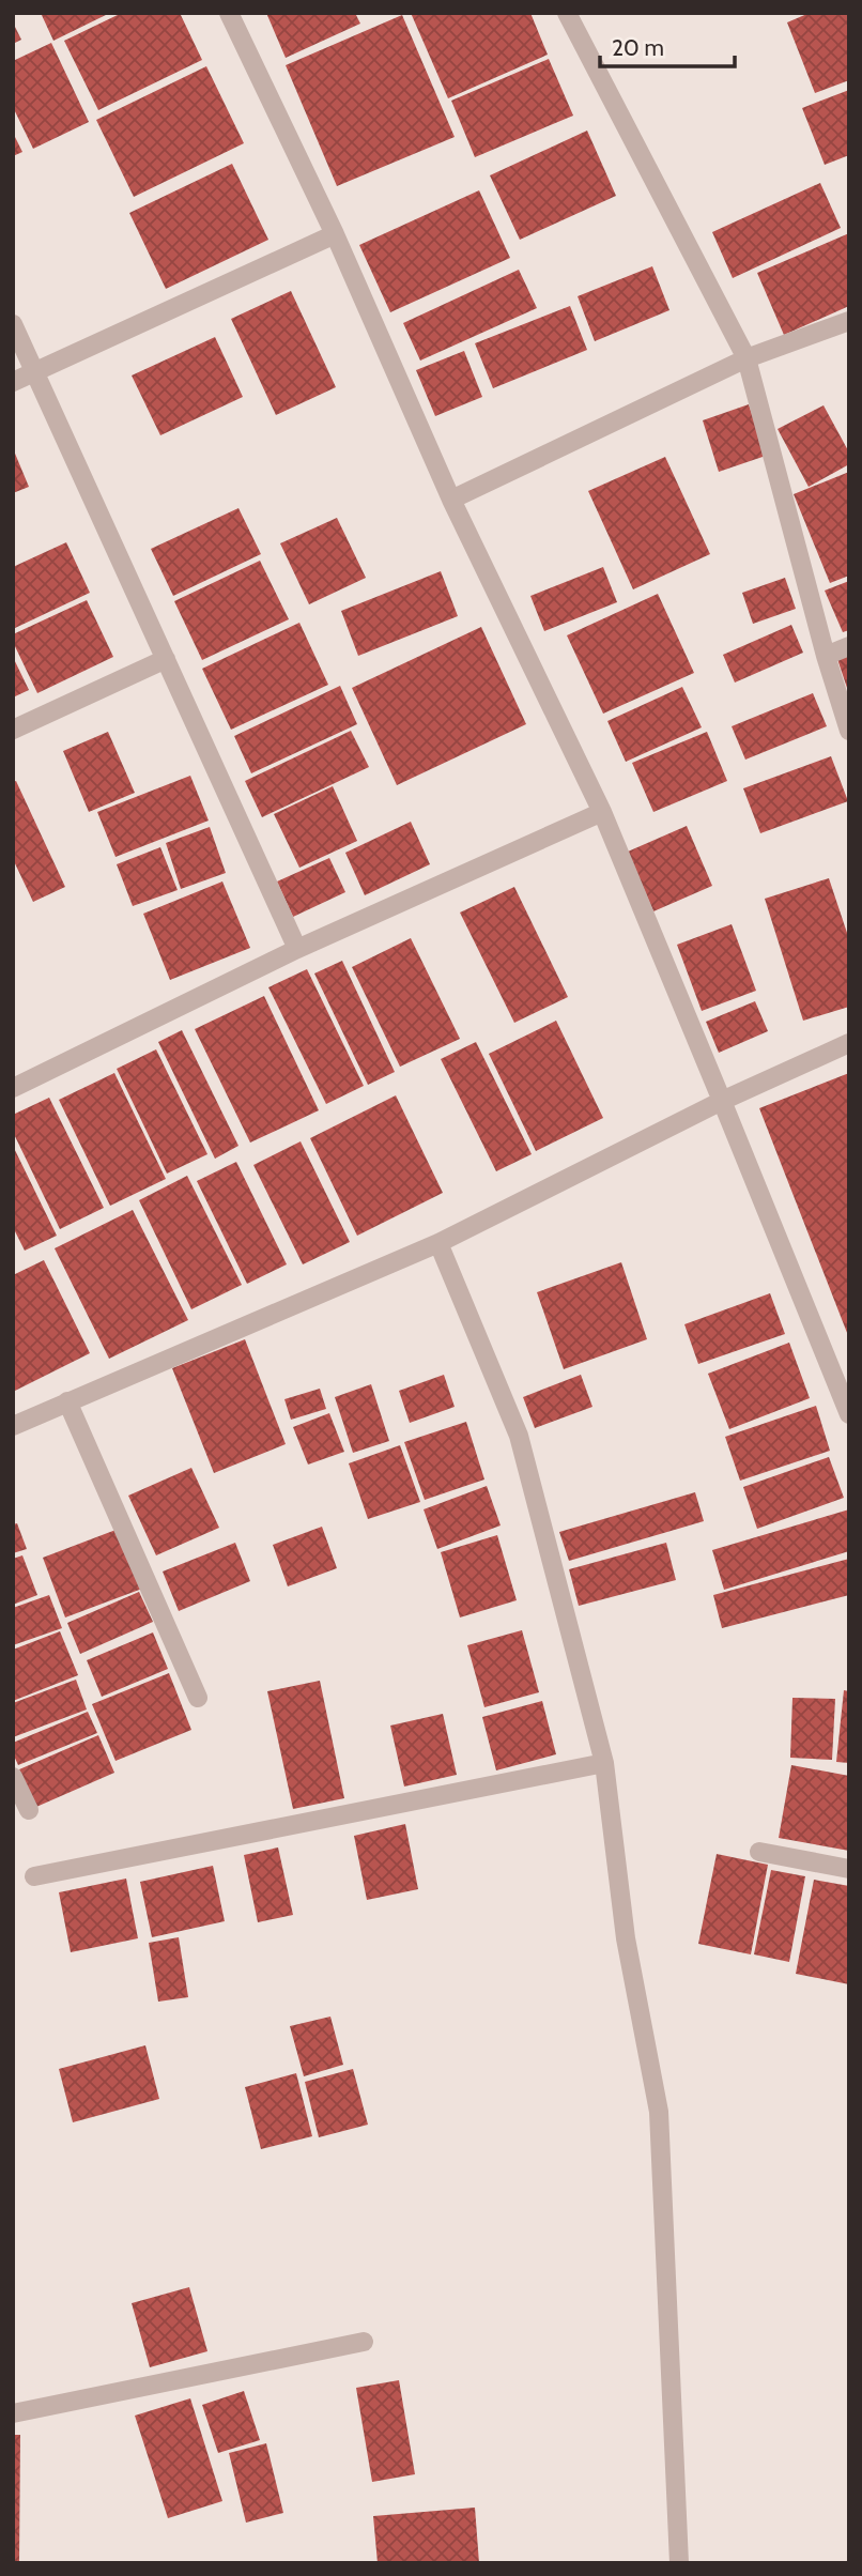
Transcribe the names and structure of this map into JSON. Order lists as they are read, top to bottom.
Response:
{
  "scale_bar": "20 m"
}
